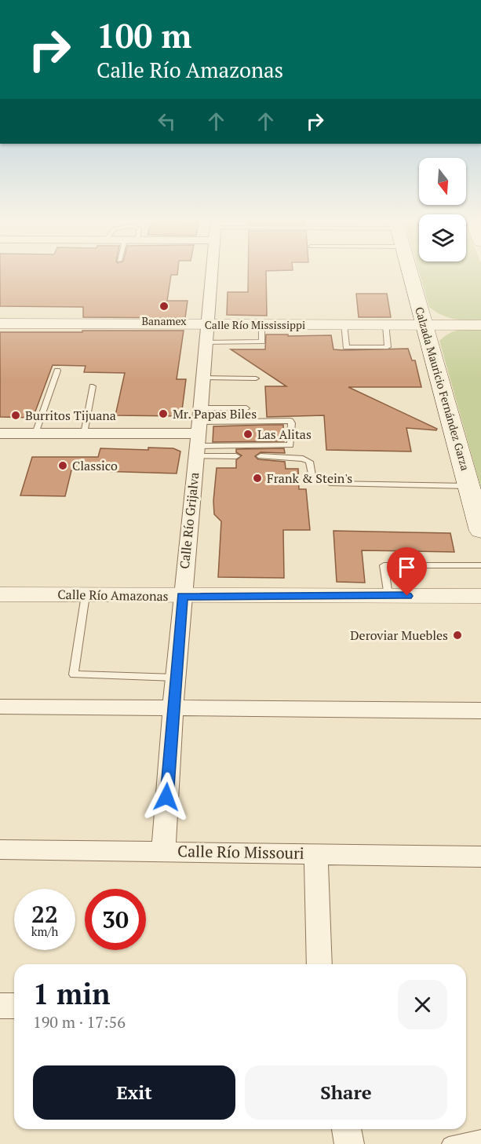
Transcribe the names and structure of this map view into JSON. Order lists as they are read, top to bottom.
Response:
{
  "streets": {
    "main road": ["Calzada Mauricio Fernández Garza"],
    "street": [
      "Calle Río Mississippi",
      "Calle Río Grijalva",
      "Calle Río Amazonas",
      "Calle Río Missouri"
    ]
  },
  "crossings": [
    ["Calle Río Mississippi", "Calzada Mauricio Fernández Garza"],
    ["Calle Río Mississippi", "Calle Río Grijalva"],
    ["Calle Río Grijalva", "Calle Río Amazonas"],
    ["Calle Río Grijalva", "Calle Río Missouri"]
  ],
  "places": [
    "Banamex",
    "Mr. Papas Biles",
    "Burritos Tijuana",
    "Las Alitas",
    "Classico",
    "Frank & Stein's",
    "Deroviar Muebles"
  ],
  "north": "bottom",
  "page": {
    "turn": ["100 m", "Calle Río Amazonas"],
    "speed": "22 km/h",
    "limit": "30",
    "heading": ["1 min", "190 m · 17:56"],
    "buttons": ["Exit", "Share"]
  }
}
